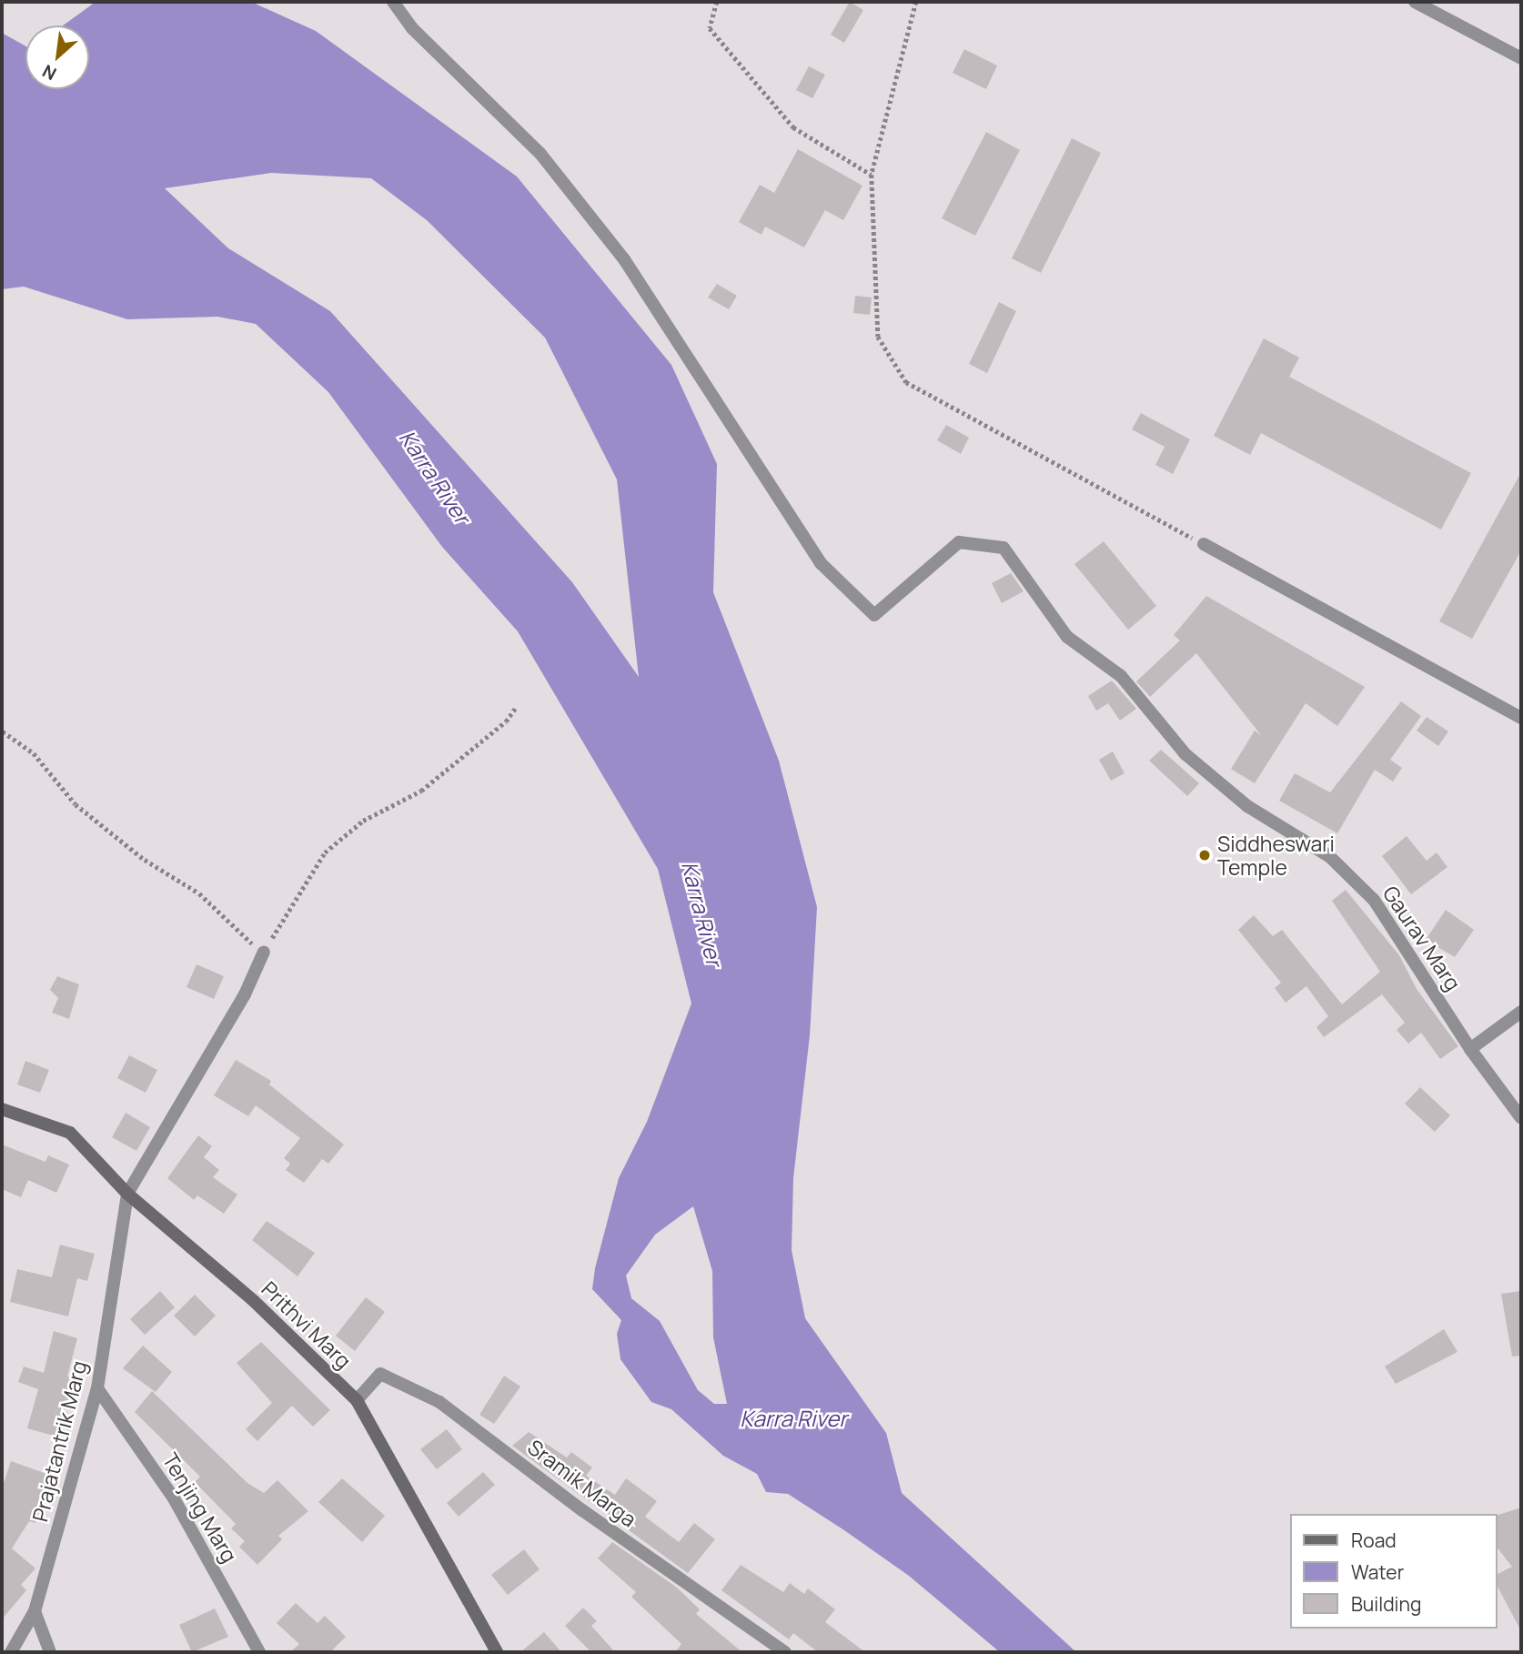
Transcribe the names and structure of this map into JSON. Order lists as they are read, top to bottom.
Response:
{
  "streets": {
    "street": [
      "Gaurav Marg",
      "Prithvi Marg",
      "Prajatantrik Marg",
      "Sramik Marga",
      "Tenjing Marg"
    ]
  },
  "crossings": [
    ["Prithvi Marg", "Prajatantrik Marg"],
    ["Prithvi Marg", "Sramik Marga"],
    ["Prajatantrik Marg", "Tenjing Marg"]
  ],
  "water": ["Karra River"],
  "places": ["Siddheswari Temple"],
  "legend": ["Road", "Water", "Building"],
  "north": "bottom left"
}
